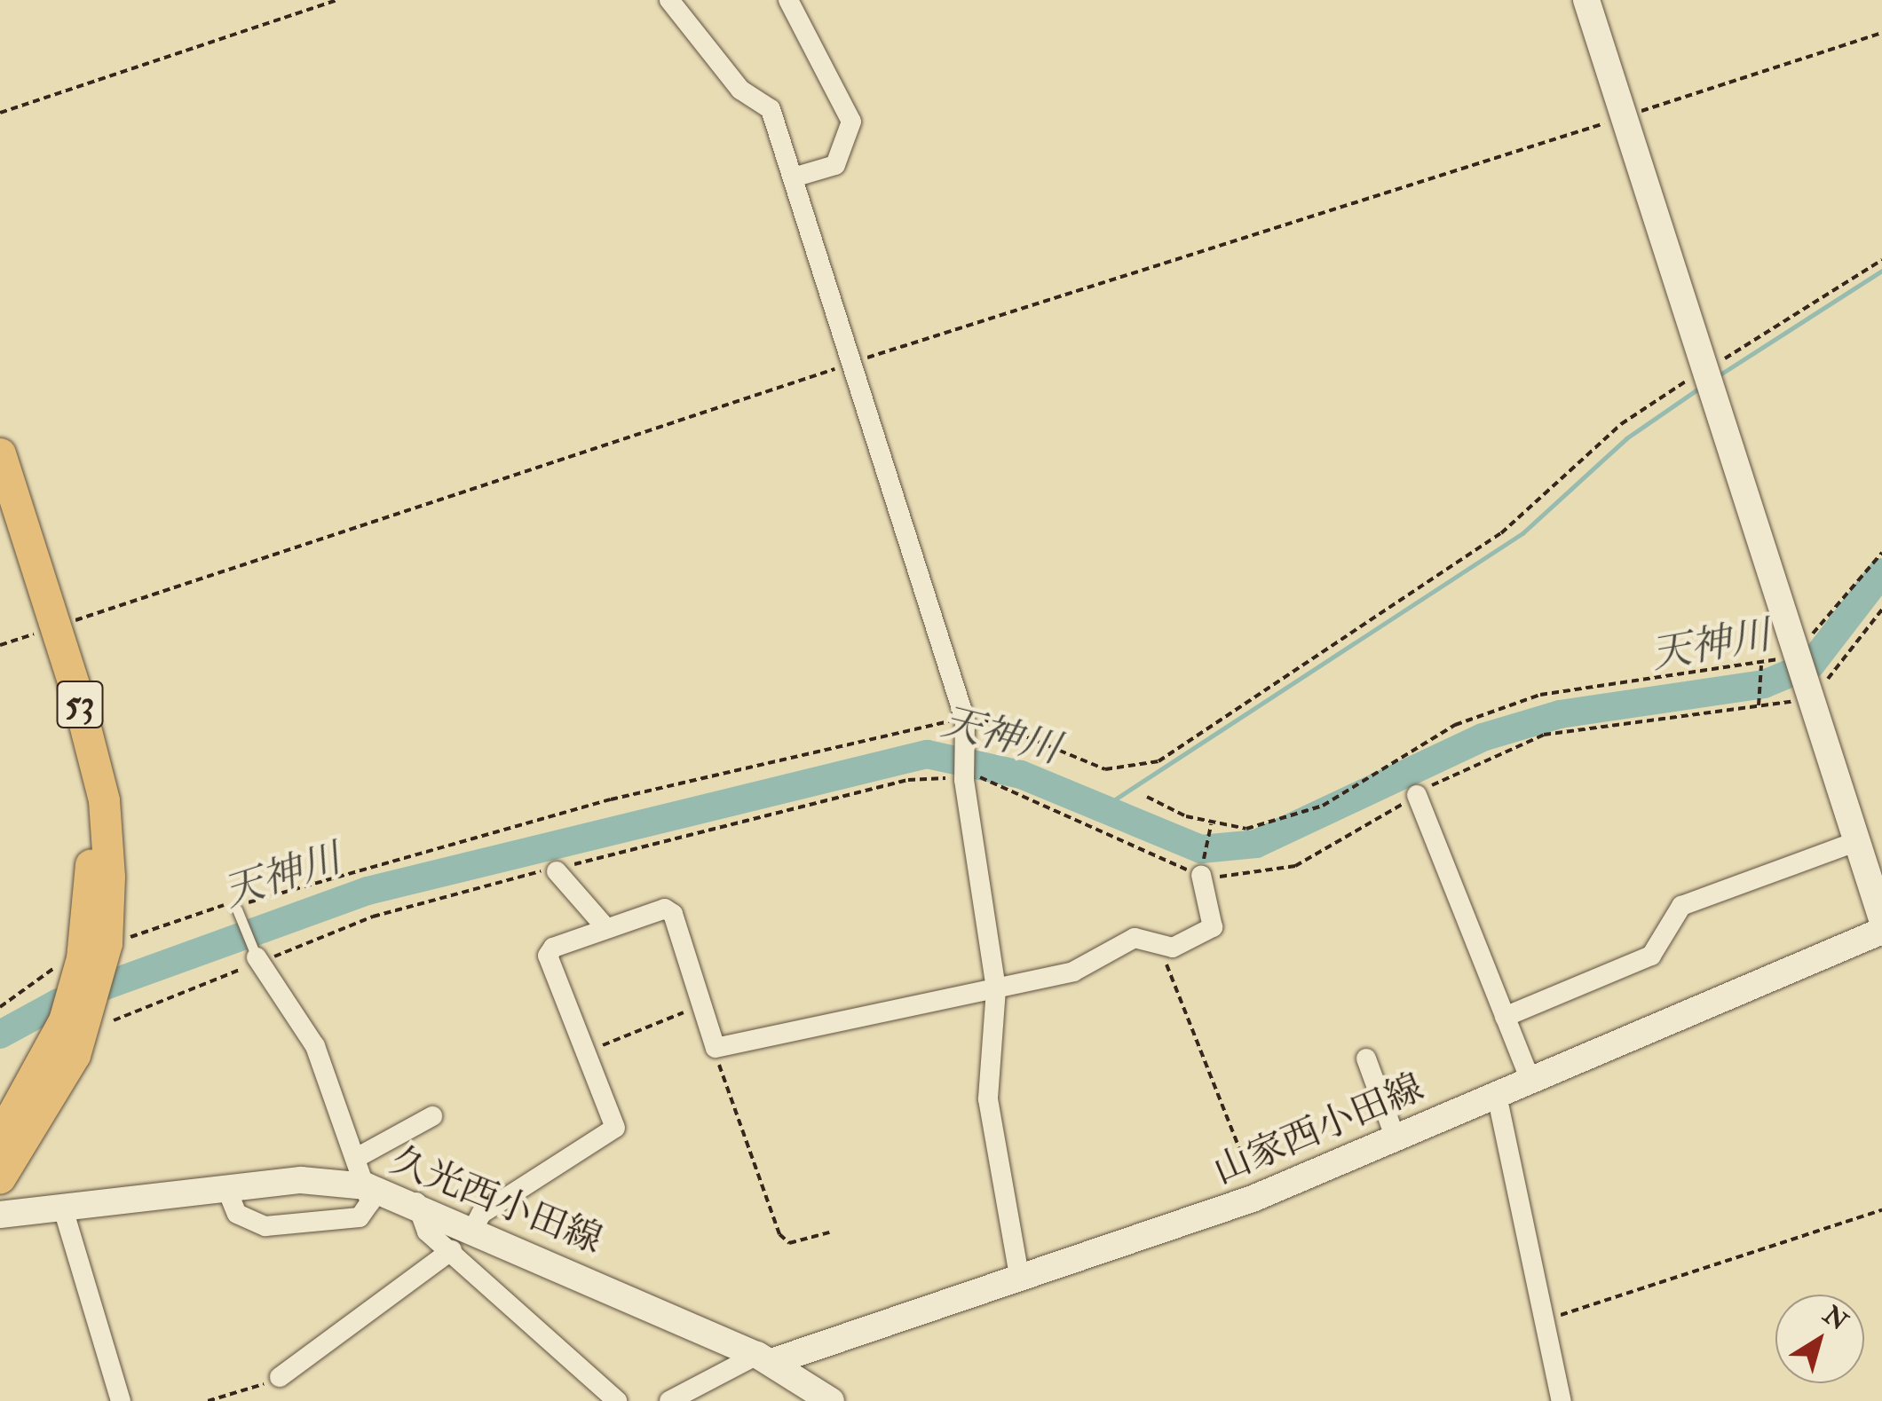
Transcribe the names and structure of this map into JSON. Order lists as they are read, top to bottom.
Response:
{
  "streets": {
    "main road": ["53", "山家西小田線", "久光西小田線"]
  },
  "crossings": [
    ["山家西小田線", "久光西小田線"]
  ],
  "water": ["天神川"],
  "north": "top right"
}
